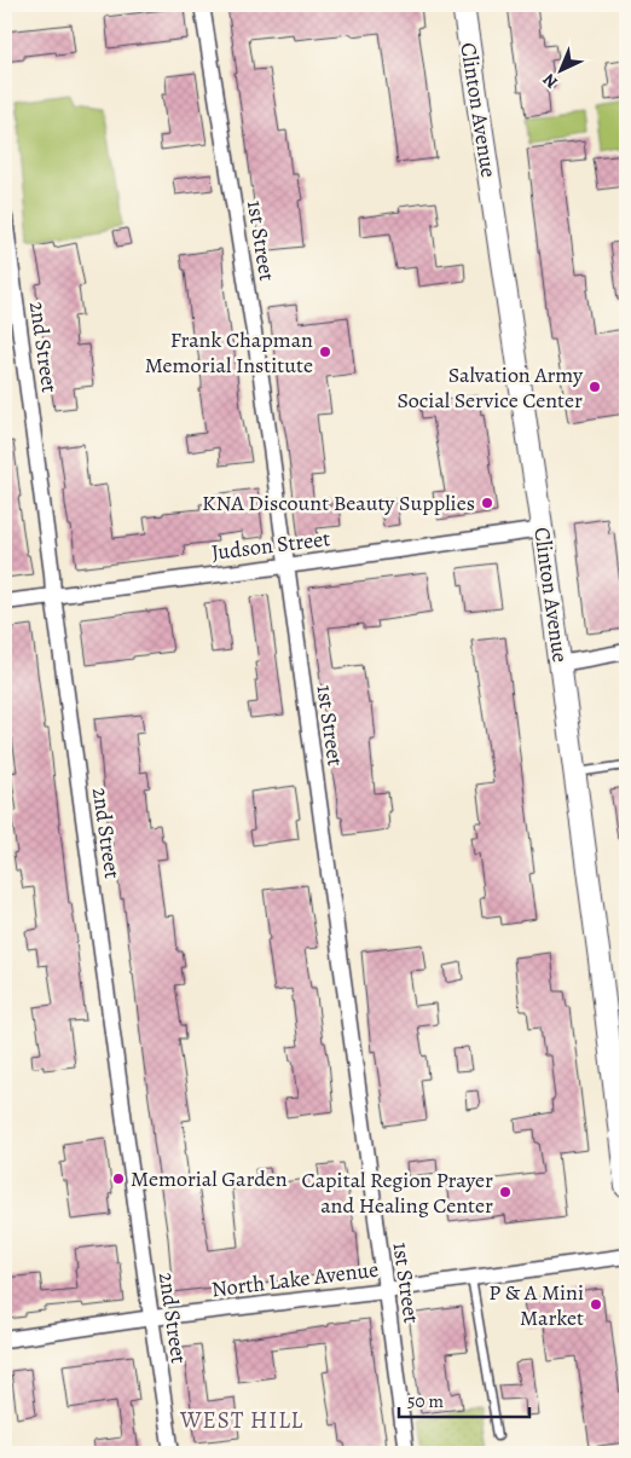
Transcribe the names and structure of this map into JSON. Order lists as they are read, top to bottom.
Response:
{
  "streets": {
    "street": [
      "Clinton Avenue",
      "1st Street",
      "2nd Street",
      "Judson Street",
      "North Lake Avenue"
    ]
  },
  "crossings": [
    ["Clinton Avenue", "Judson Street"],
    ["1st Street", "Judson Street"],
    ["1st Street", "North Lake Avenue"],
    ["2nd Street", "Judson Street"],
    ["2nd Street", "North Lake Avenue"]
  ],
  "districts": ["WEST HILL"],
  "places": [
    "Frank Chapman Memorial Institute",
    "Salvation Army Social Service Center",
    "KNA Discount Beauty Supplies",
    "Memorial Garden",
    "Capital Region Prayer and Healing Center",
    "P & A Mini Market"
  ],
  "scale_bar": "50 m",
  "north": "bottom left"
}
